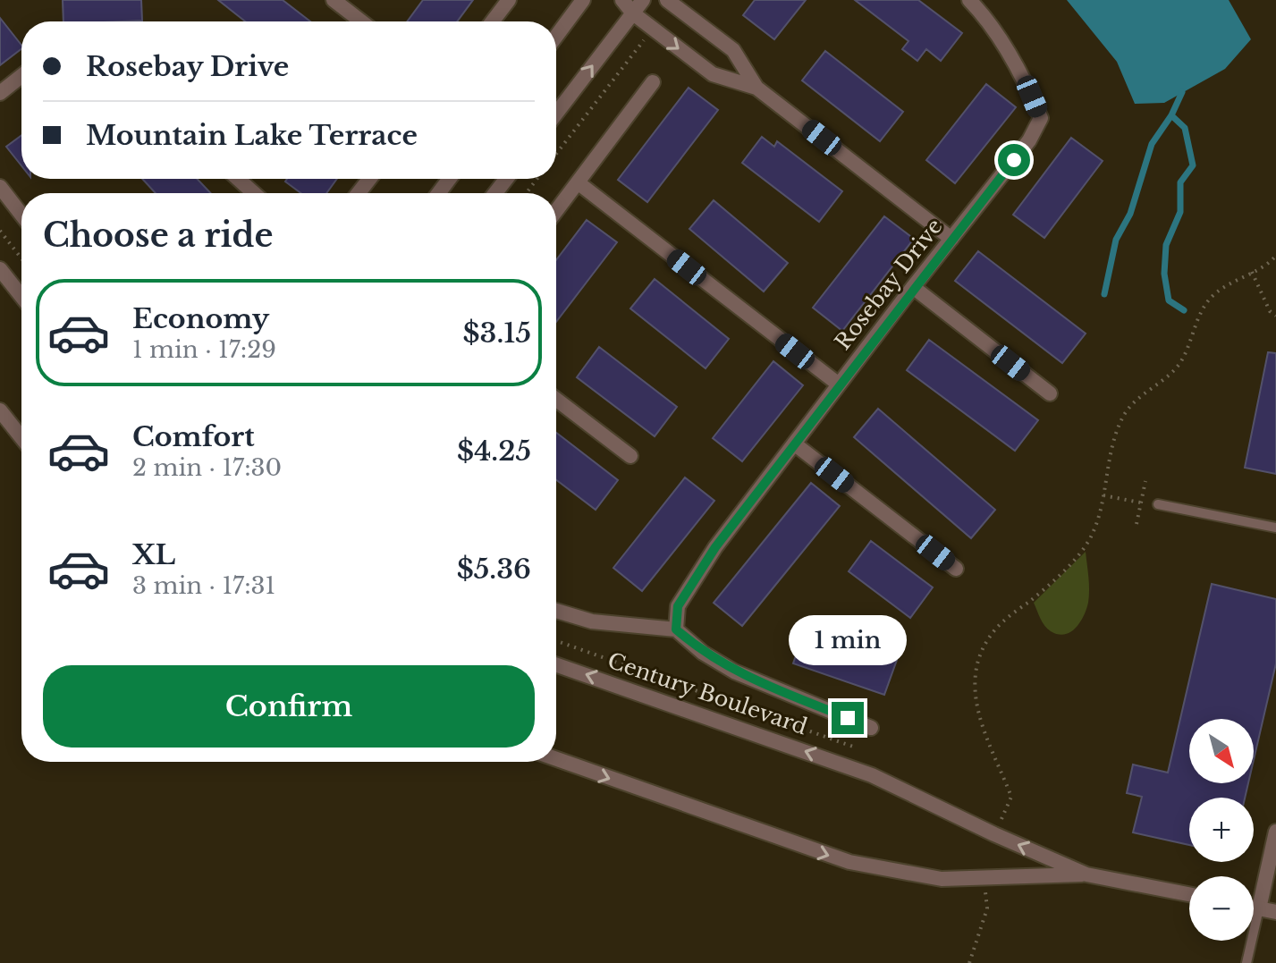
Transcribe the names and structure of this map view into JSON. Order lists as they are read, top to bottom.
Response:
{
  "streets": {
    "street": ["Rosebay Drive", "Century Boulevard"]
  },
  "north": "bottom right",
  "page": {
    "banner": ["Rosebay Drive", "Mountain Lake Terrace"],
    "heading": "Choose a ride",
    "list": [
      {
        "name": "Economy",
        "note": "1 min · 17:29",
        "value": "$3.15"
      },
      {
        "name": "Comfort",
        "note": "2 min · 17:30",
        "value": "$4.25"
      },
      {
        "name": "XL",
        "note": "3 min · 17:31",
        "value": "$5.36"
      }
    ],
    "bubble": "1 min",
    "buttons": "Confirm",
    "map_buttons": ["+", "−"]
  }
}
